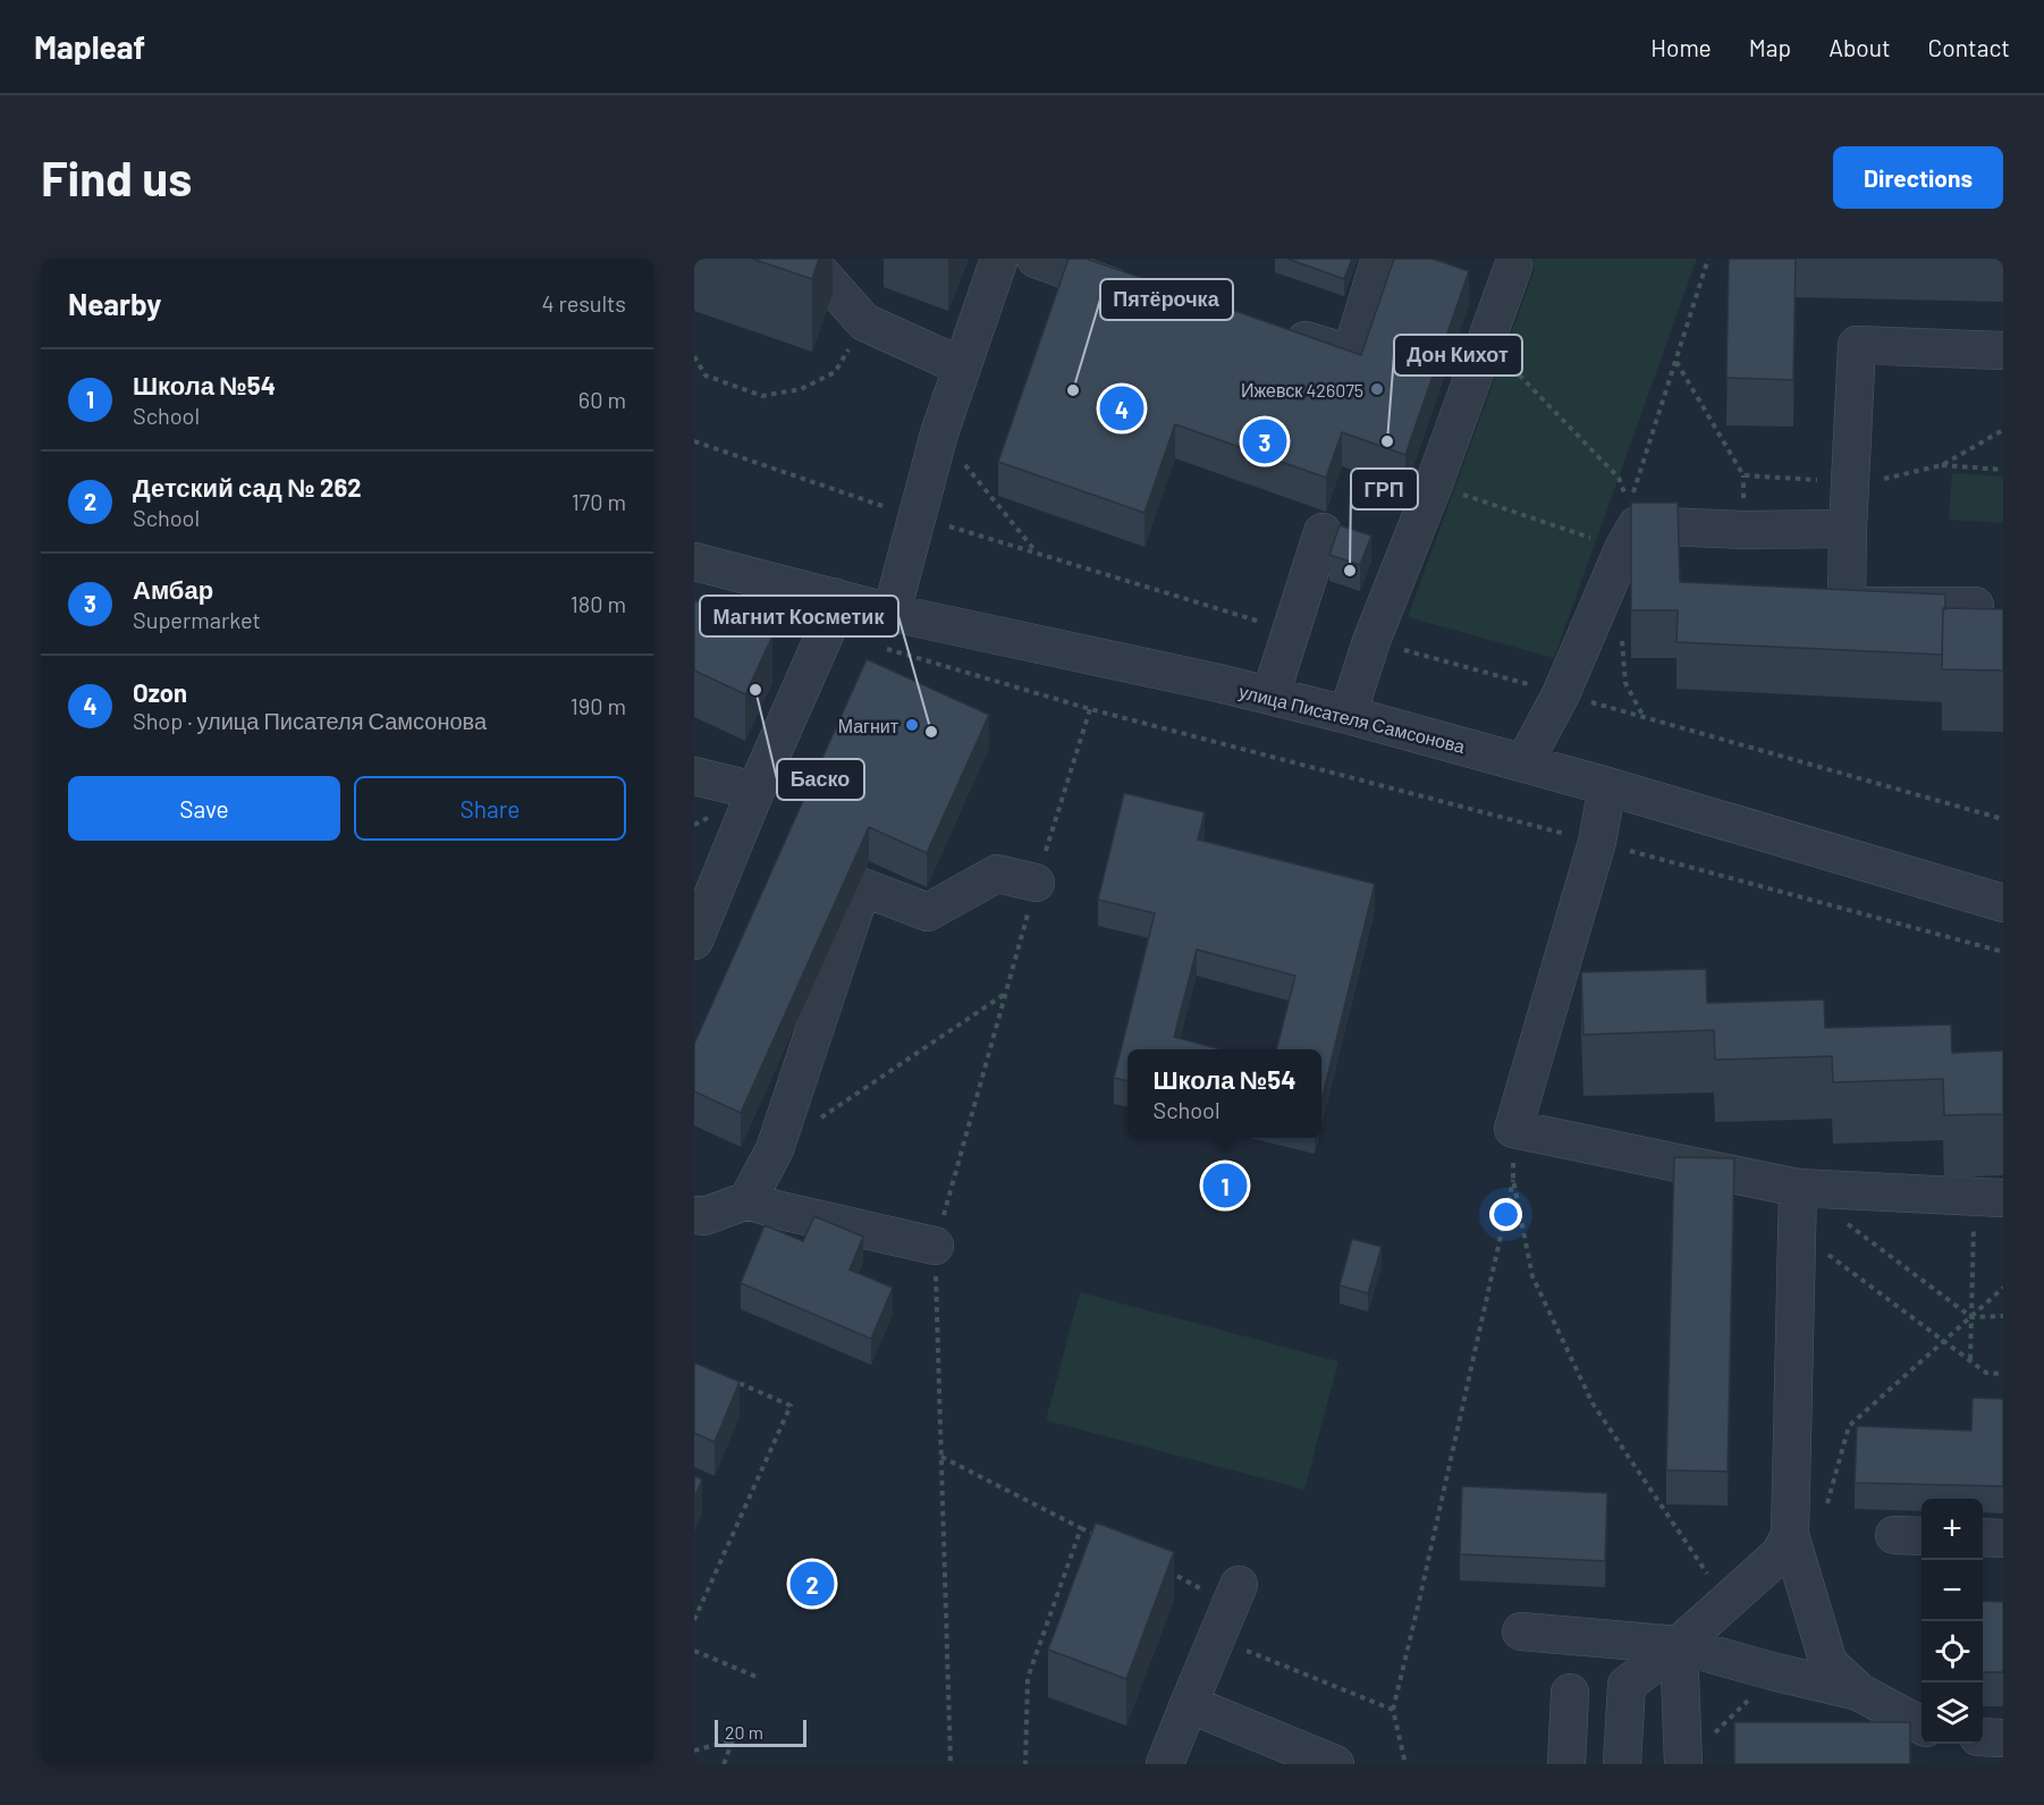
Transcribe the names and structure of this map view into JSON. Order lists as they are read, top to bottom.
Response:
{
  "streets": {
    "street": ["улица Писателя Самсонова"]
  },
  "places": [
    "Ижевск 426075",
    "Пятёрочка",
    "Дон Кихот",
    "ГРП",
    "Баско",
    "Магнит",
    "Магнит Косметик"
  ],
  "scale_bar": "20 m",
  "page": {
    "header": "Mapleaf",
    "nav": [
      "Home",
      "Map",
      "About",
      "Contact"
    ],
    "buttons": [
      "Directions",
      ["Save", "Share"]
    ],
    "title": "Find us",
    "heading": ["Nearby", "4 results"],
    "list": [
      {
        "mark": "1",
        "name": "Школа №54",
        "note": "School",
        "value": "60 m"
      },
      {
        "mark": "2",
        "name": "Детский сад № 262",
        "note": "School",
        "value": "170 m"
      },
      {
        "mark": "3",
        "name": "Амбар",
        "note": "Supermarket",
        "value": "180 m"
      },
      {
        "mark": "4",
        "name": "Ozon",
        "note": "Shop · улица Писателя Самсонова",
        "value": "190 m"
      }
    ],
    "pins": [
      "4",
      "3",
      "1",
      "2"
    ],
    "popup": ["Школа №54", "School"],
    "map_buttons": ["+", "−"],
    "scale": "20 m"
  }
}
